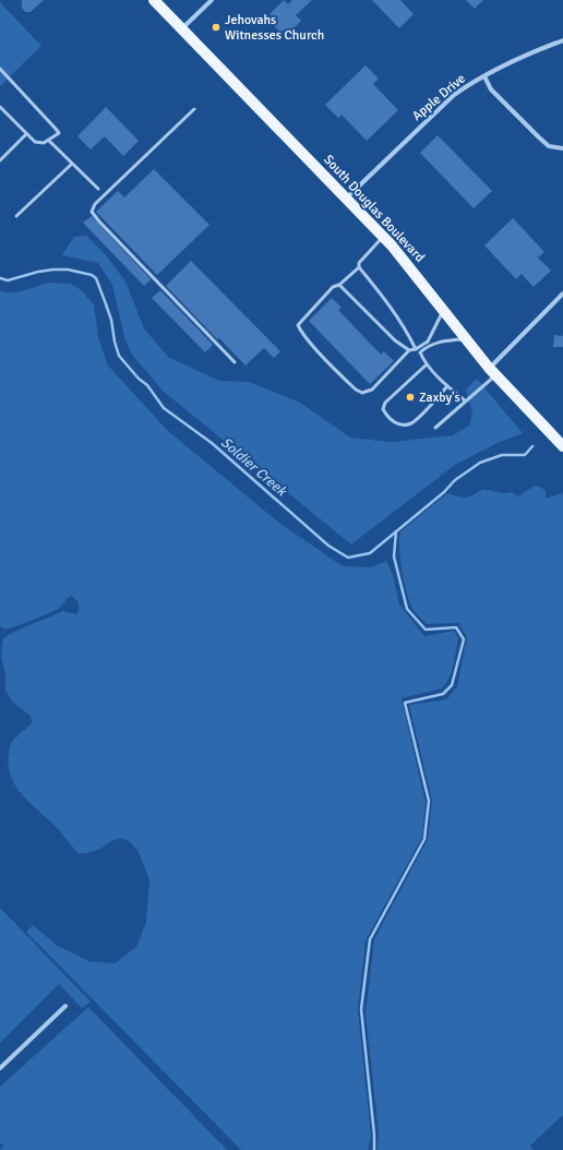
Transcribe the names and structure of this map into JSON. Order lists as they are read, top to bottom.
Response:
{
  "streets": {
    "main road": ["South Douglas Boulevard"],
    "street": ["Apple Drive"]
  },
  "crossings": [
    ["Apple Drive", "South Douglas Boulevard"]
  ],
  "water": ["Soldier Creek"],
  "places": ["Jehovahs Witnesses Church", "Zaxby's"]
}
